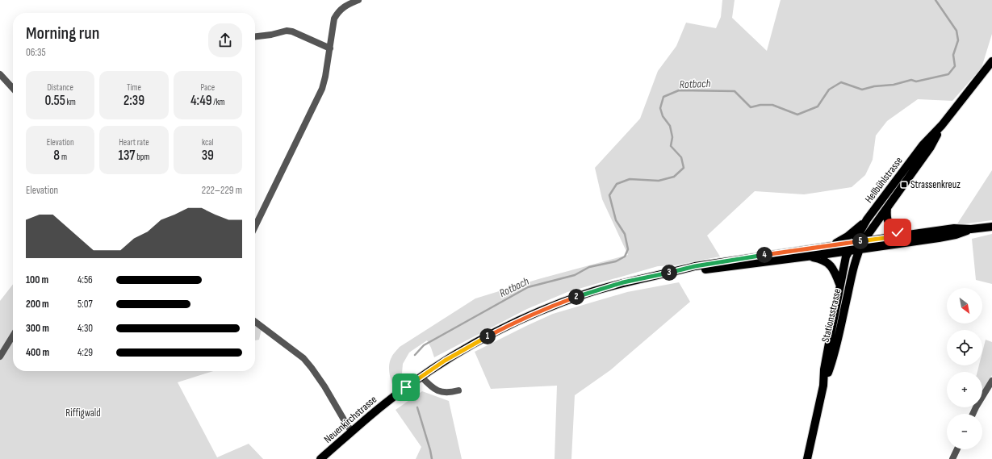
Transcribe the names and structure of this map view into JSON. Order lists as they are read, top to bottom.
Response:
{
  "streets": {
    "main road": ["Hellbühlstrasse", "Stationsstrasse", "Neuenkirchstrasse"]
  },
  "crossings": [
    ["Hellbühlstrasse", "Stationsstrasse"],
    ["Hellbühlstrasse", "Neuenkirchstrasse"],
    ["Stationsstrasse", "Neuenkirchstrasse"]
  ],
  "water": ["Rotbach"],
  "parks": ["Riffigwald"],
  "places": {
    "transit": ["Strassenkreuz"]
  },
  "north": "bottom right",
  "page": {
    "heading": ["Morning run", "06:35"],
    "stats": [
      ["Distance", "0.55 km"],
      ["Time", "2:39"],
      ["Pace", "4:49 /km"],
      ["Elevation", "8 m"],
      ["Heart rate", "137 bpm"],
      ["kcal", "39"]
    ],
    "chart": ["Elevation", "222–229 m"],
    "pins": [
      "5",
      "4",
      "3",
      "2",
      "1"
    ],
    "list": [
      {
        "name": "100 m",
        "note": "4:56"
      },
      {
        "name": "200 m",
        "note": "5:07"
      },
      {
        "name": "300 m",
        "note": "4:30"
      },
      {
        "name": "400 m",
        "note": "4:29"
      }
    ],
    "map_buttons": ["+", "−"]
  }
}
